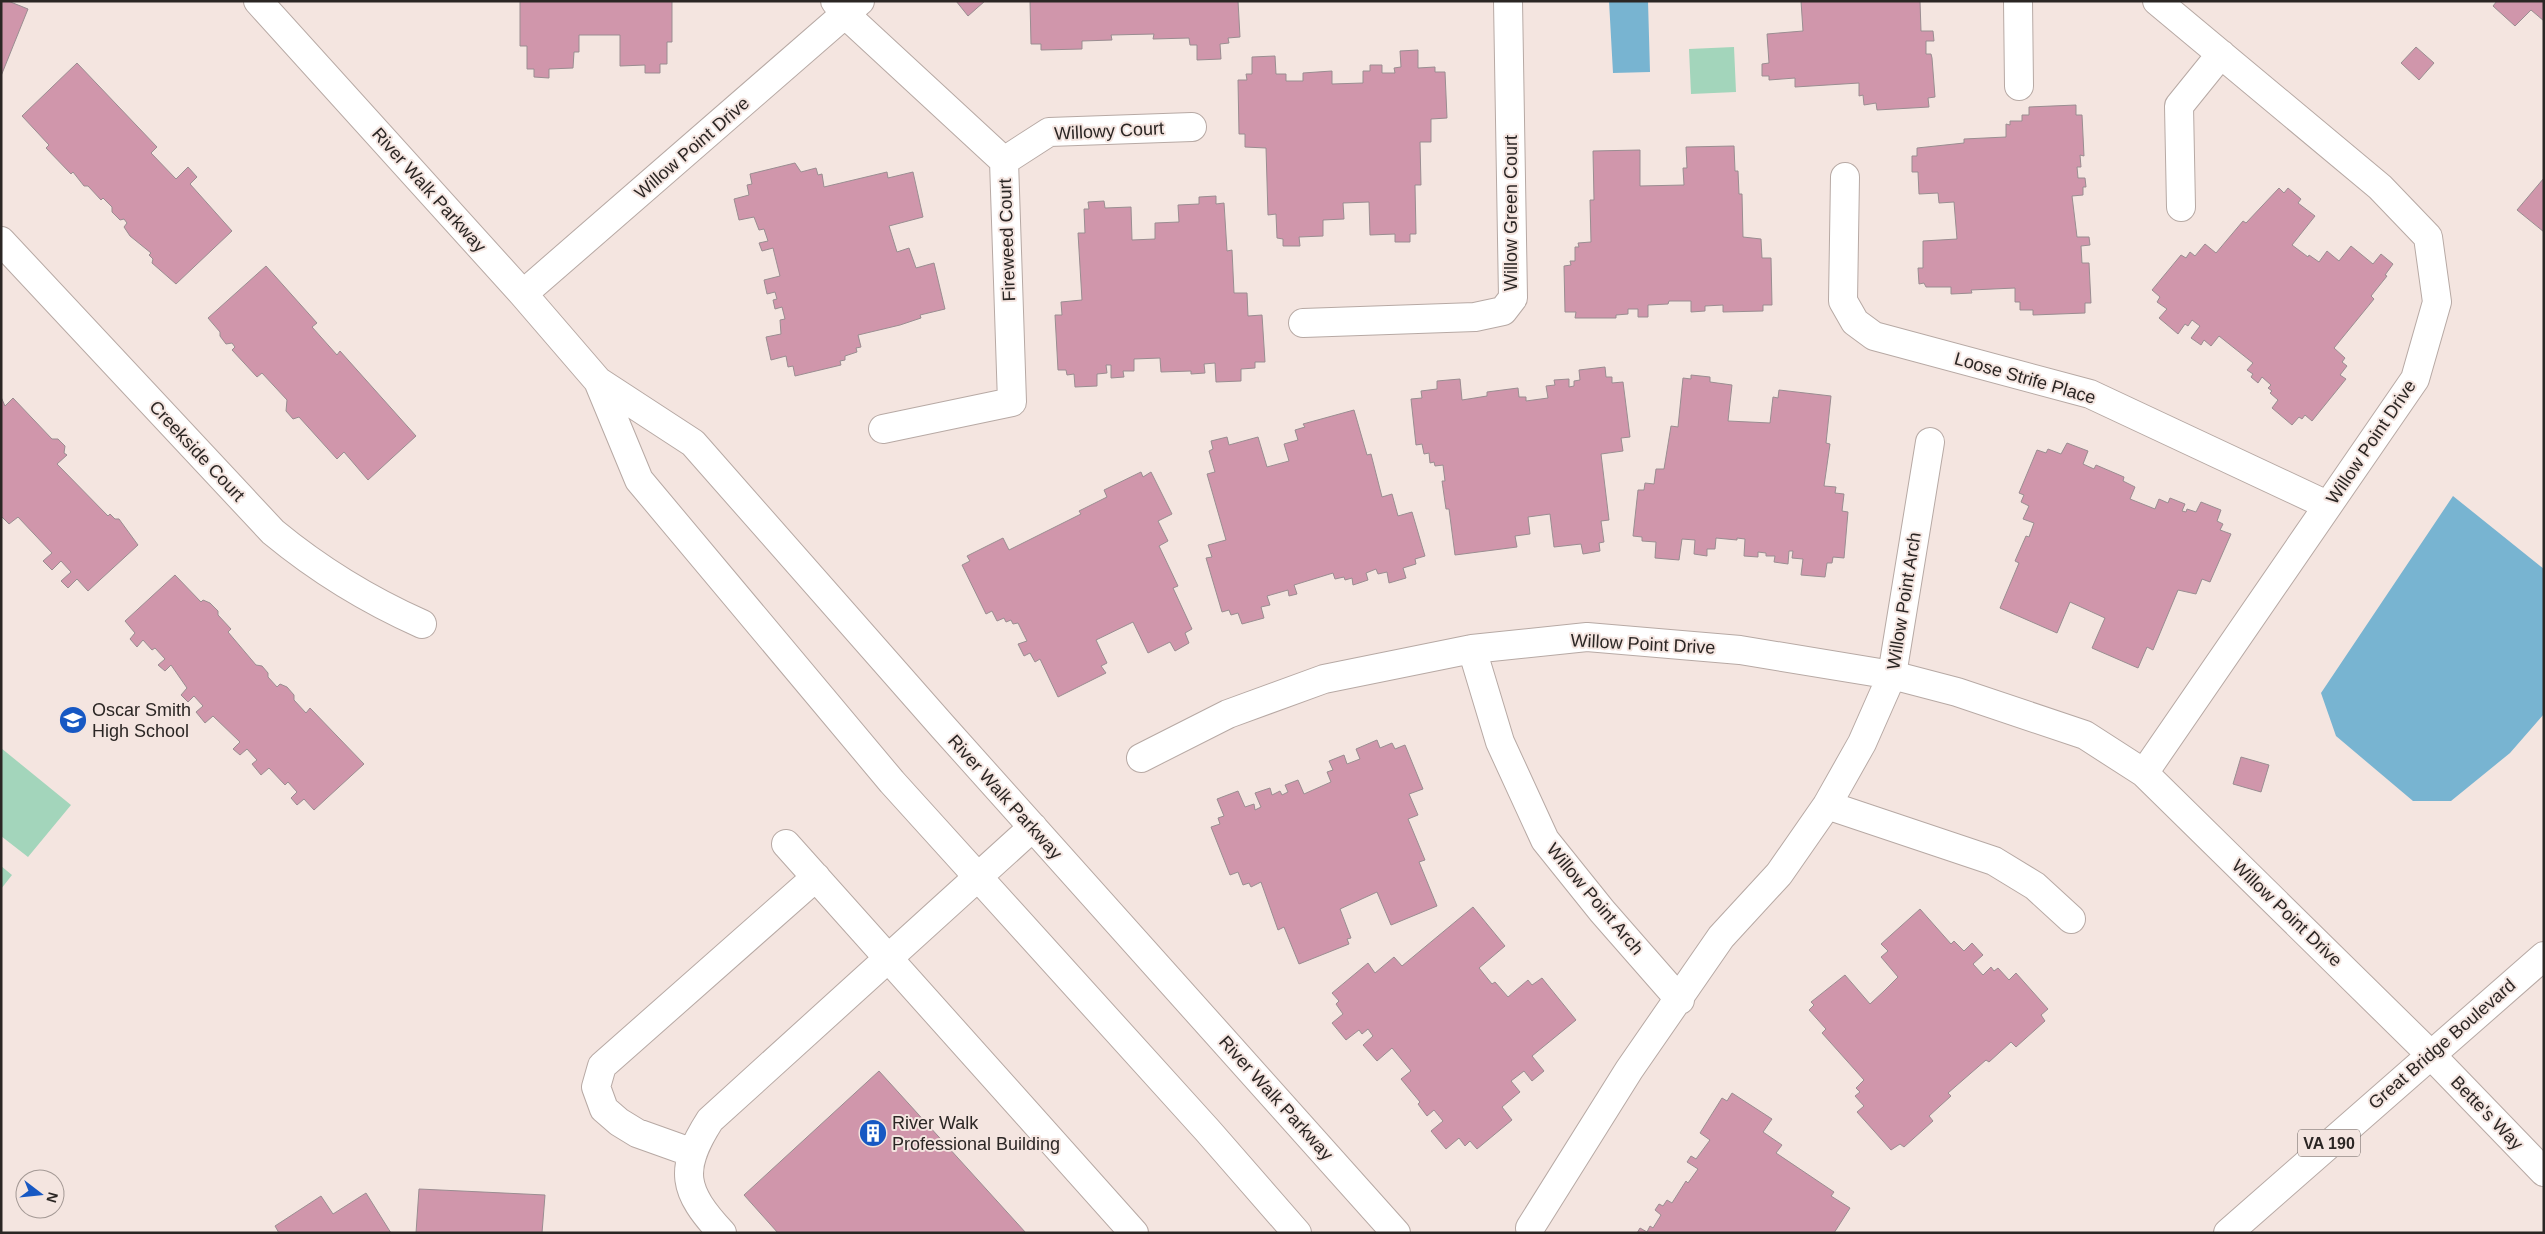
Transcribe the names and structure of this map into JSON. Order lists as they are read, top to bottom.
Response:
{
  "streets": {
    "street": [
      "Willowy Court",
      "Willow Point Drive",
      "River Walk Parkway",
      "Willow Green Court",
      "Fireweed Court",
      "Loose Strife Place",
      "Creekside Court",
      "Willow Point Arch",
      "Great Bridge Boulevard",
      "Bette's Way",
      "VA 190"
    ]
  },
  "crossings": [
    ["Willowy Court", "Fireweed Court"],
    ["Willow Point Drive", "River Walk Parkway"],
    ["Willow Point Drive", "Fireweed Court"],
    ["Willow Point Drive", "Loose Strife Place"],
    ["Willow Point Drive", "Willow Point Arch"],
    ["Willow Point Drive", "Great Bridge Boulevard"],
    ["Willow Point Drive", "Bette's Way"],
    ["Great Bridge Boulevard", "Bette's Way"]
  ],
  "places": {
    "school or university": ["Oscar Smith High School"],
    "building": ["River Walk Professional Building"]
  },
  "north": "right"
}
